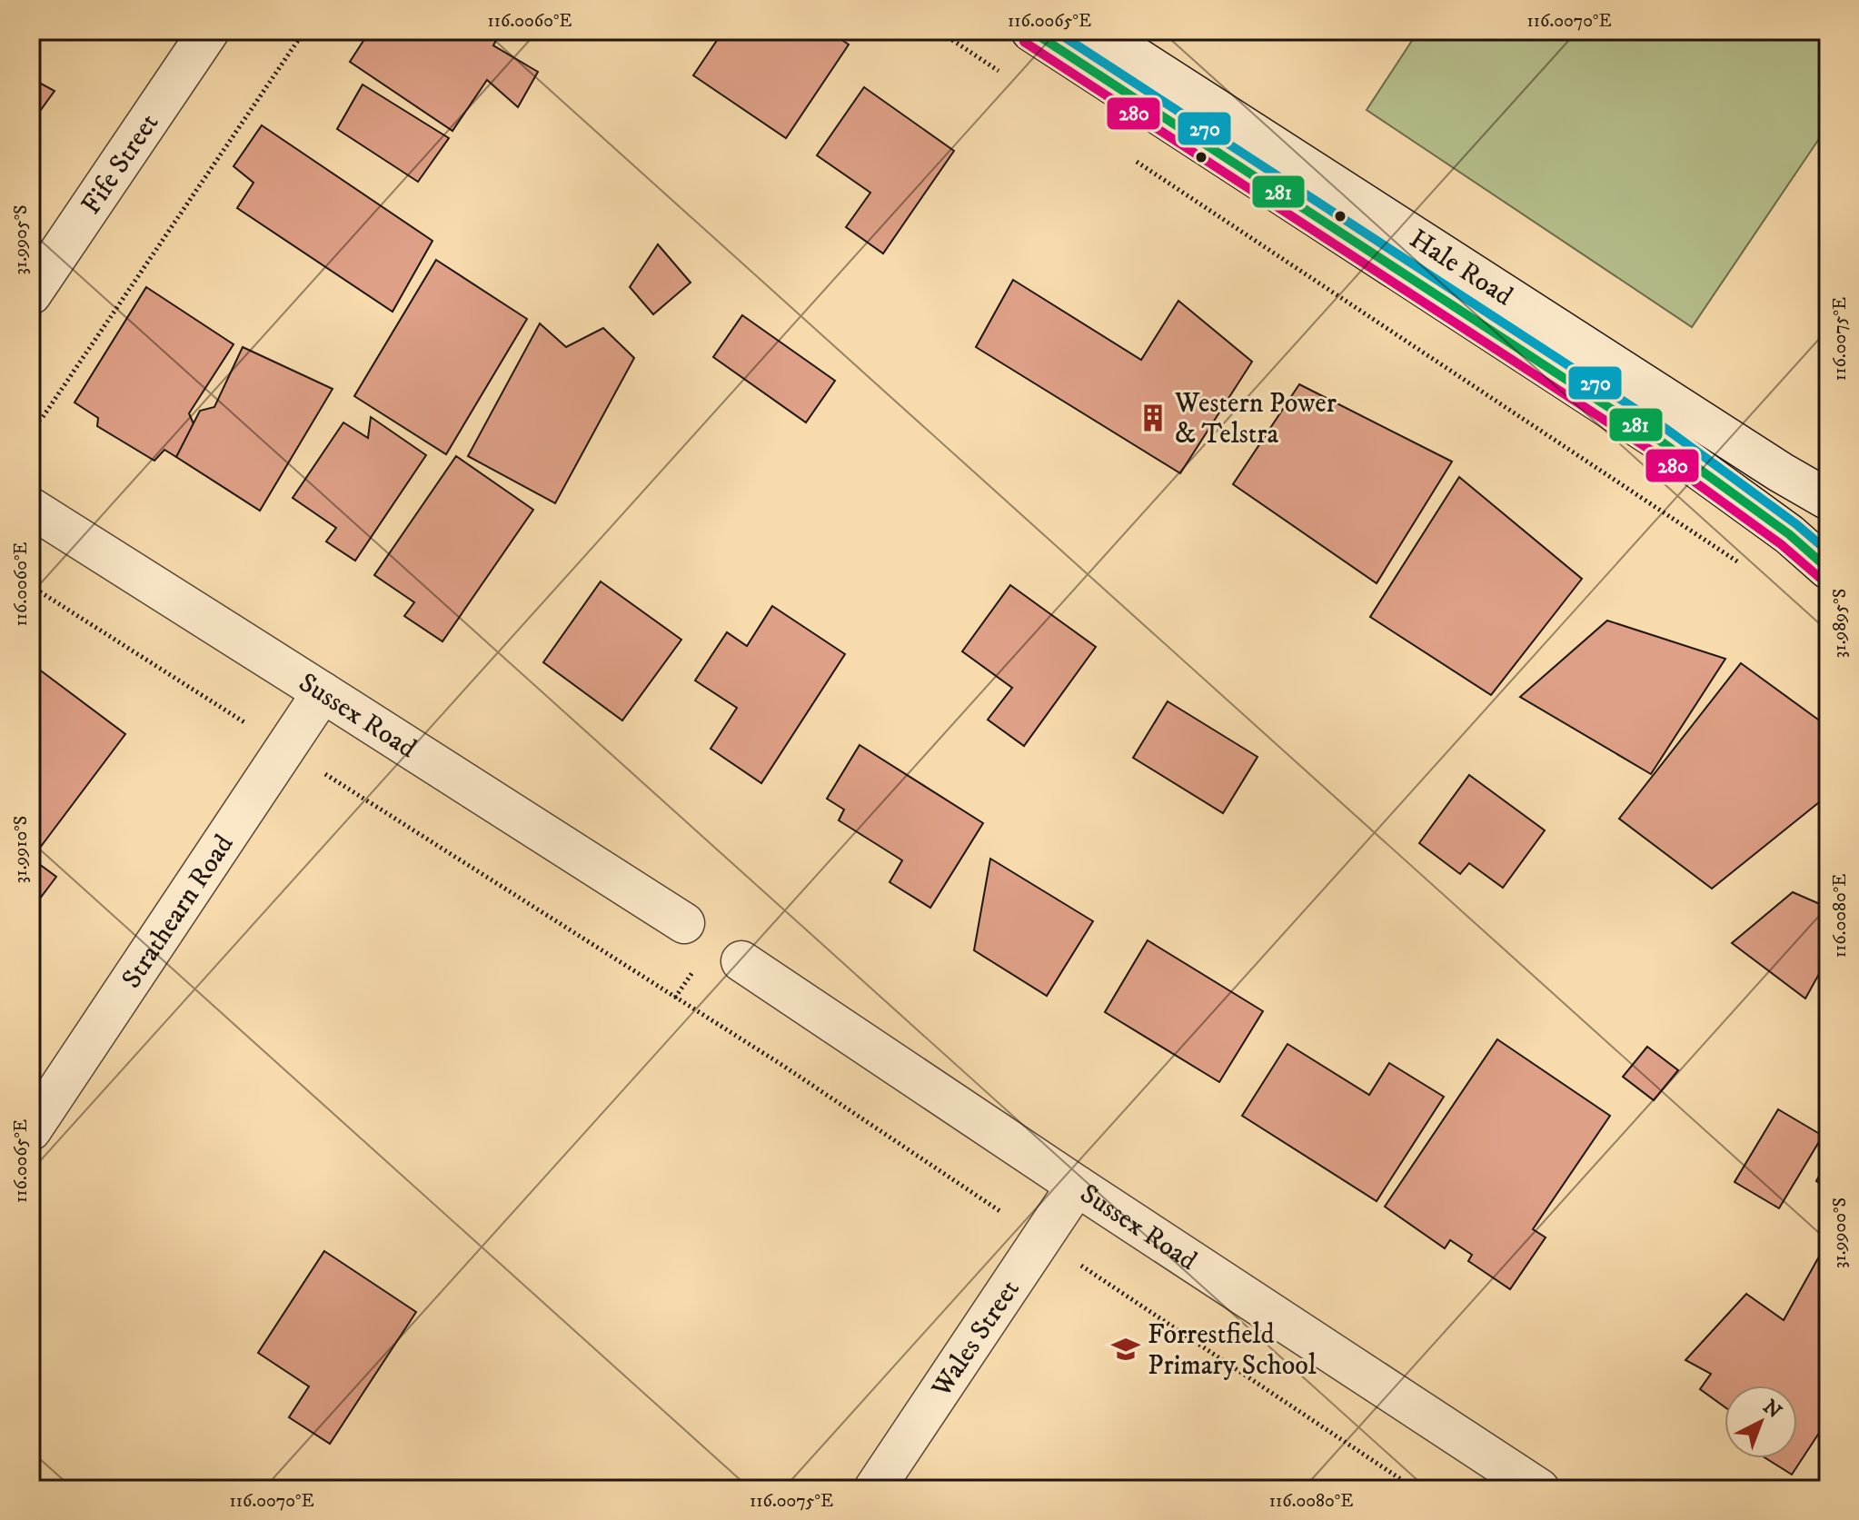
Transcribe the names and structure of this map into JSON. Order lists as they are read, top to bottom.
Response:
{
  "streets": {
    "street": [
      "Fife Street",
      "Hale Road",
      "Sussex Road",
      "Strathearn Road",
      "Wales Street"
    ]
  },
  "crossings": [
    ["Sussex Road", "Strathearn Road"],
    ["Sussex Road", "Wales Street"]
  ],
  "places": {
    "building": ["Western Power & Telstra"],
    "school or university": ["Forrestfield Primary School"]
  },
  "lines": ["transit line 281", "transit line 270", "transit line 280"],
  "north": "top right",
  "coordinates": [
    "116.0060°E",
    "116.0065°E",
    "116.0070°E",
    "31.9905°S",
    "116.0075°E",
    "31.9895°S",
    "31.9910°S",
    "116.0080°E",
    "31.9900°S"
  ]
}
